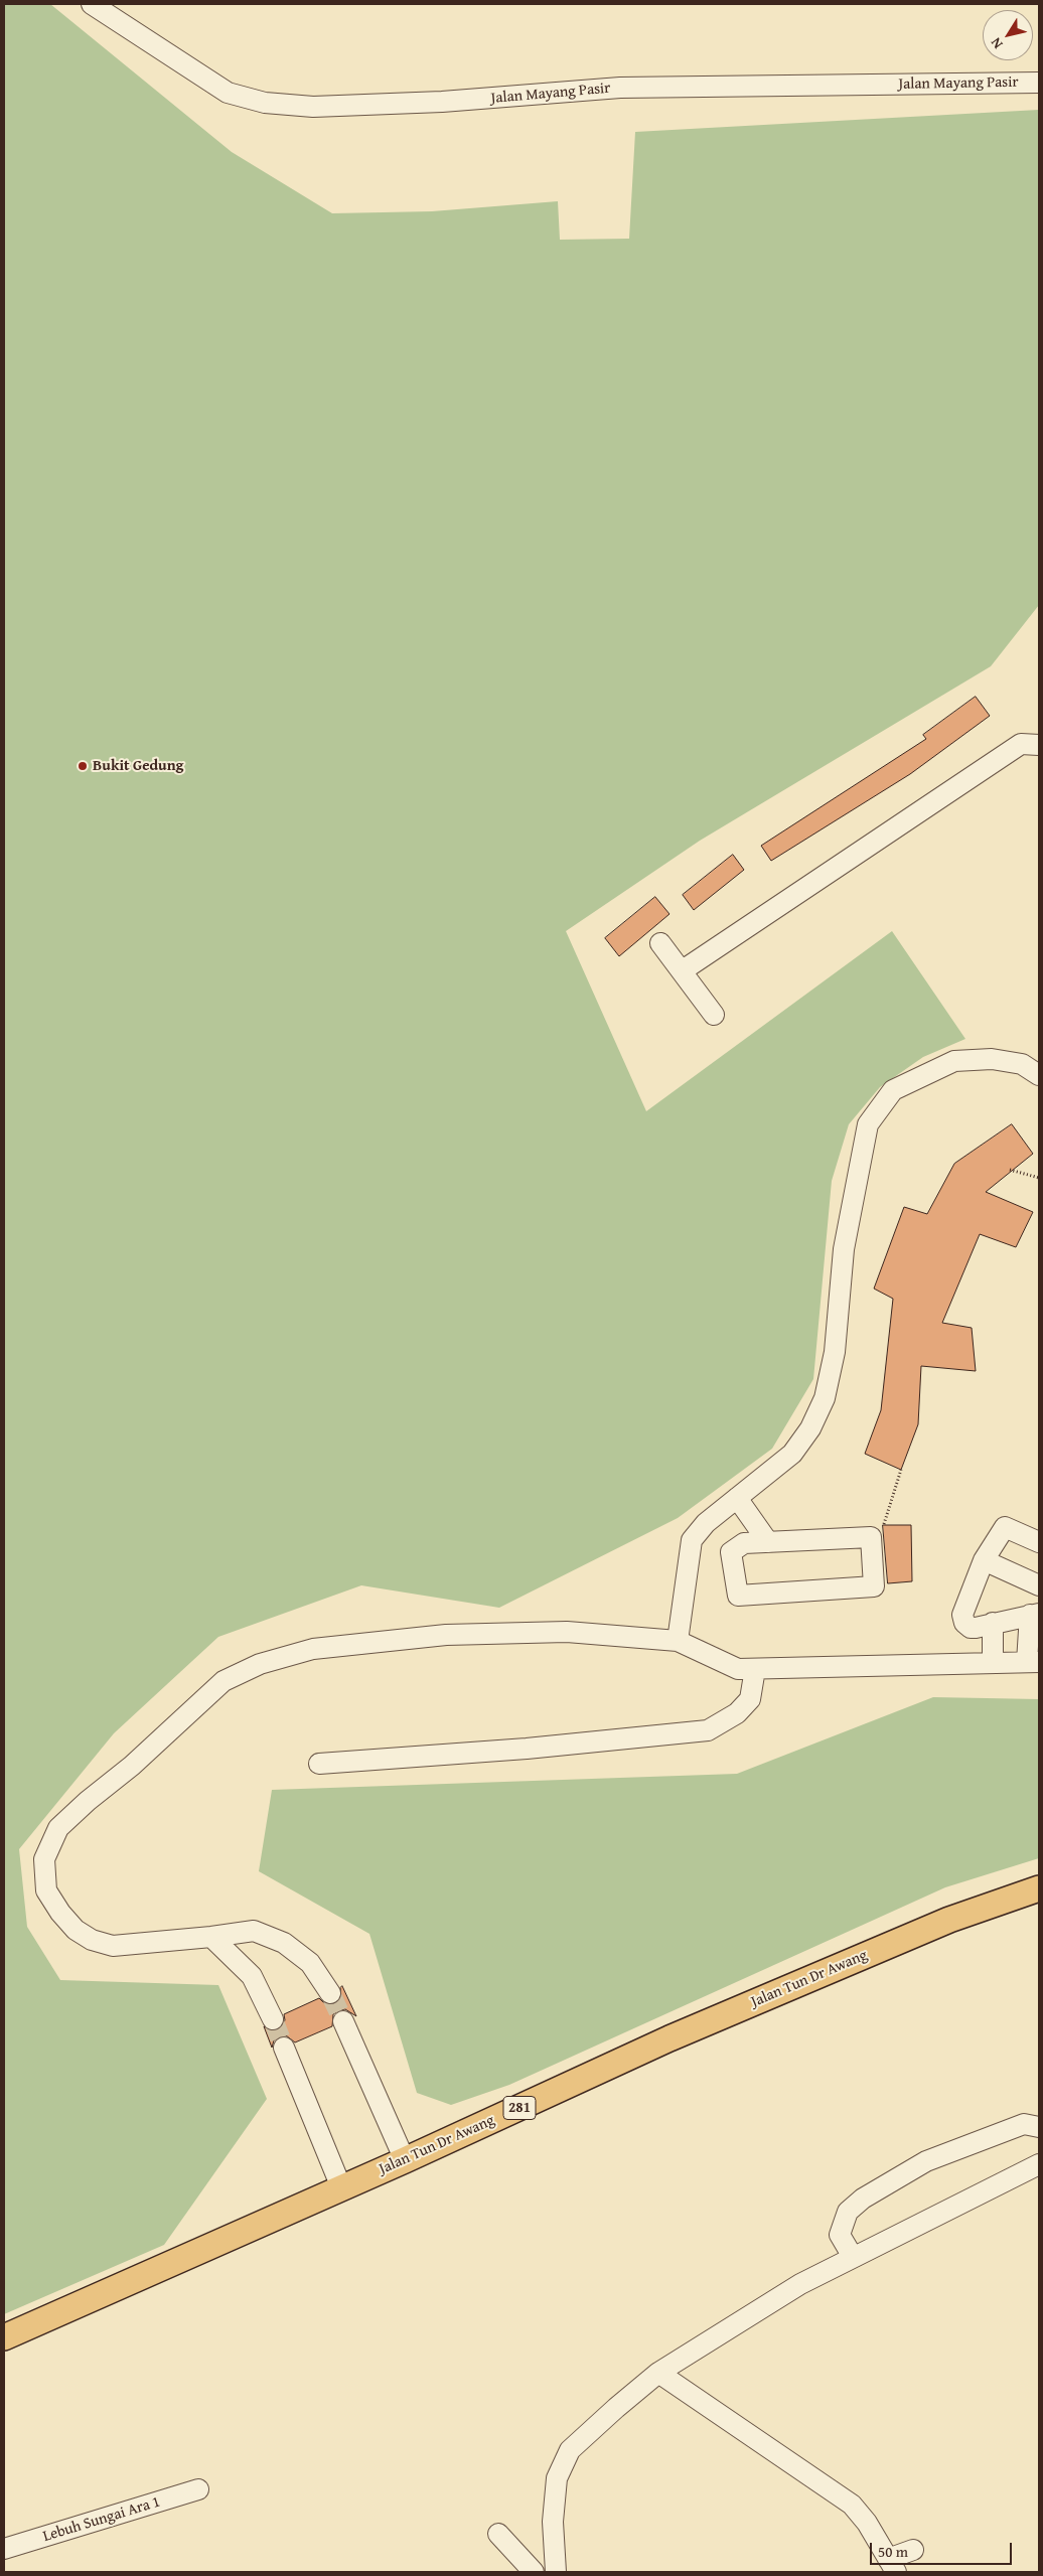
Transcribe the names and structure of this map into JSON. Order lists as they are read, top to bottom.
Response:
{
  "streets": {
    "main road": ["Jalan Tun Dr Awang", "281"],
    "street": ["Jalan Mayang Pasir", "Lebuh Sungai Ara 1"]
  },
  "places": ["Bukit Gedung"],
  "scale_bar": "50 m",
  "north": "bottom left"
}
